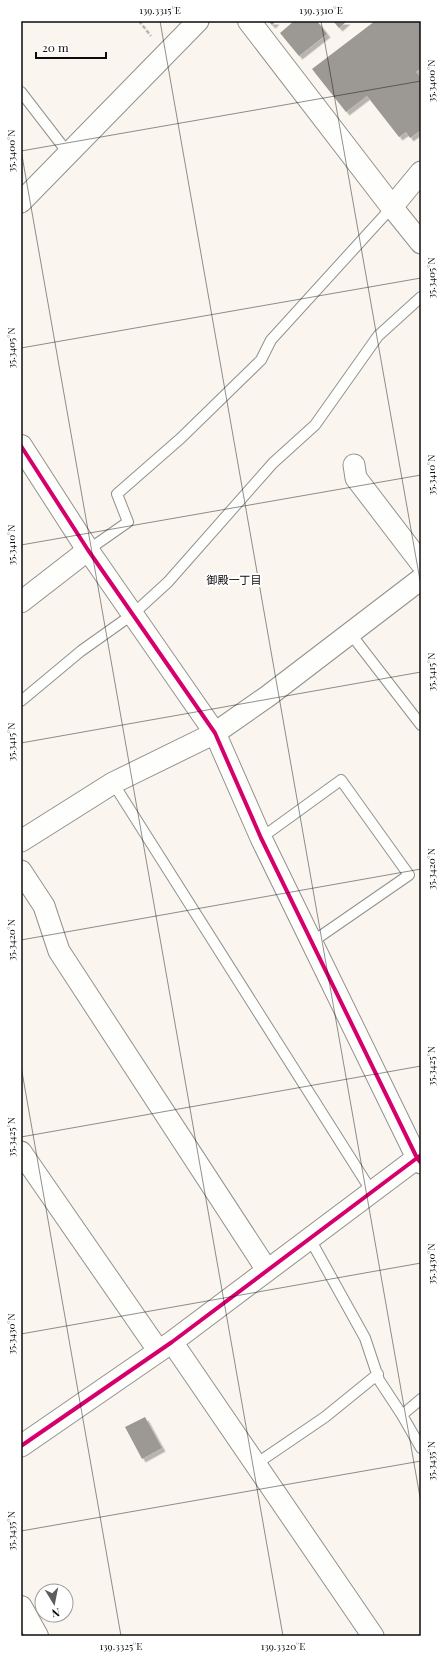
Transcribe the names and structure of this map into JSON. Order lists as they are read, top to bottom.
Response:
{
  "districts": ["御殿一丁目"],
  "scale_bar": "20 m",
  "north": "bottom",
  "coordinates": [
    "139.3315°E",
    "139.3310°E",
    "35.3400°N",
    "35.3405°N",
    "35.3410°N",
    "35.3415°N",
    "35.3420°N",
    "35.3425°N",
    "35.3430°N",
    "35.3435°N",
    "139.3325°E",
    "139.3320°E"
  ]
}
